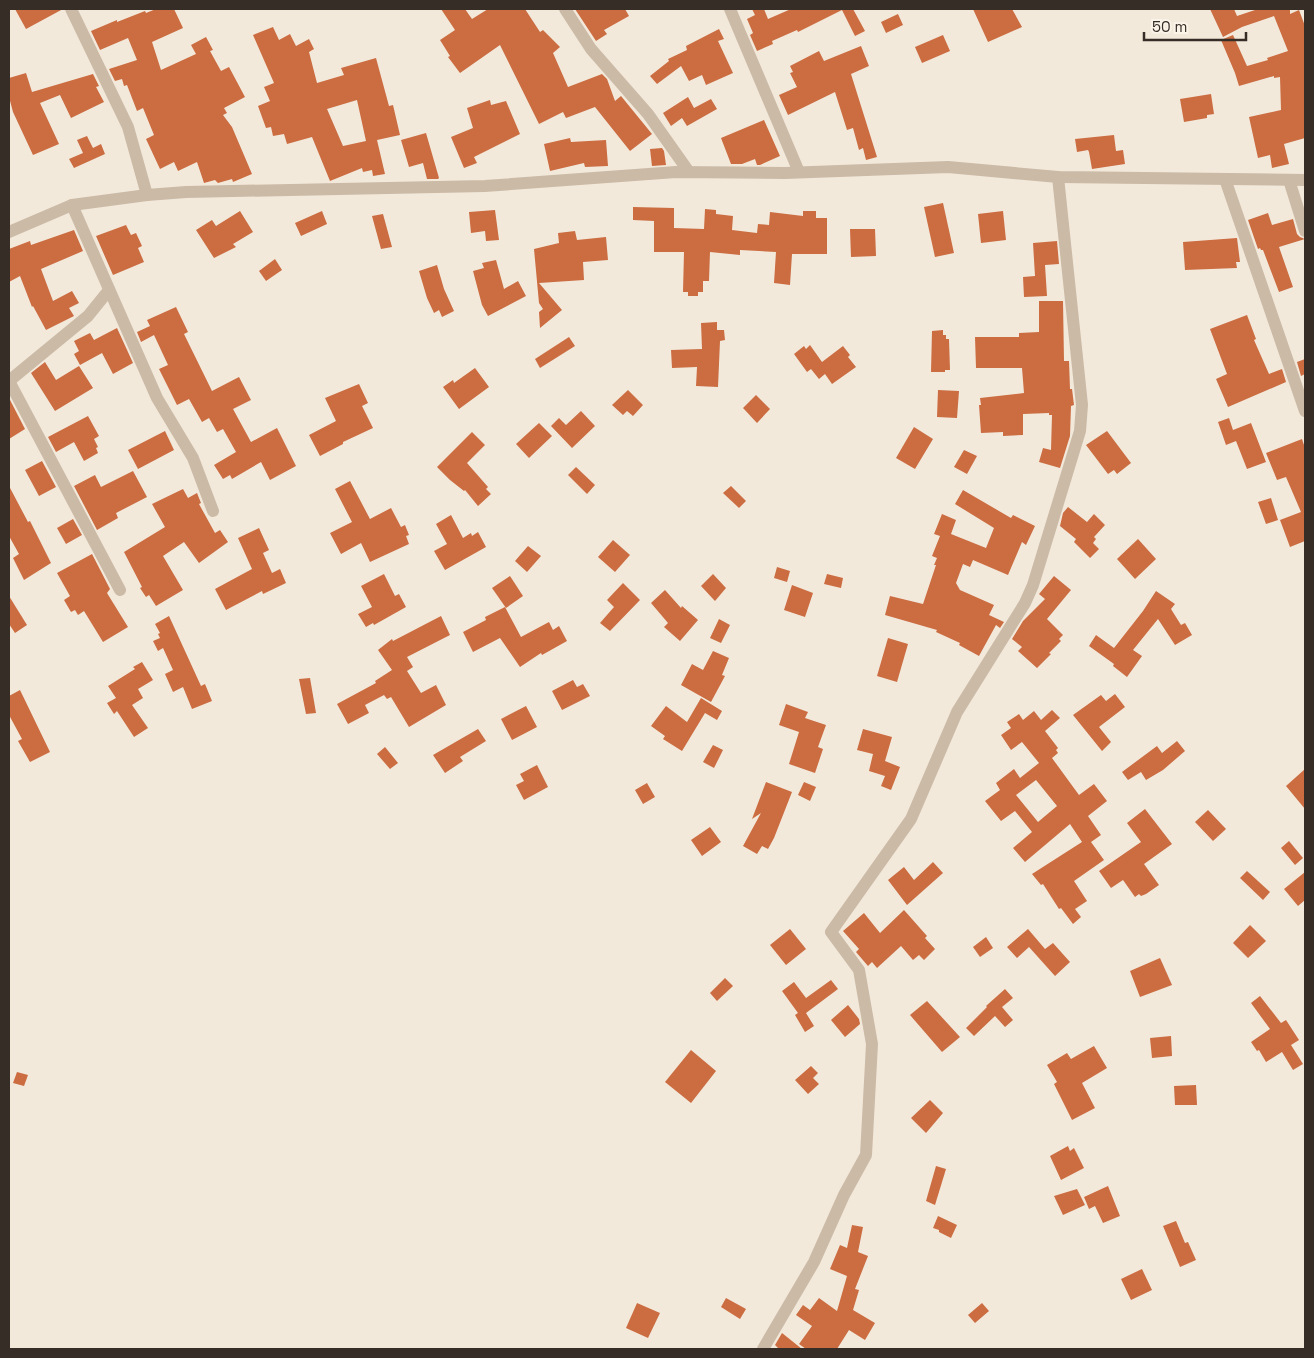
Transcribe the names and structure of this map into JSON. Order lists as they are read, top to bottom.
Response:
{
  "scale_bar": "50 m"
}
